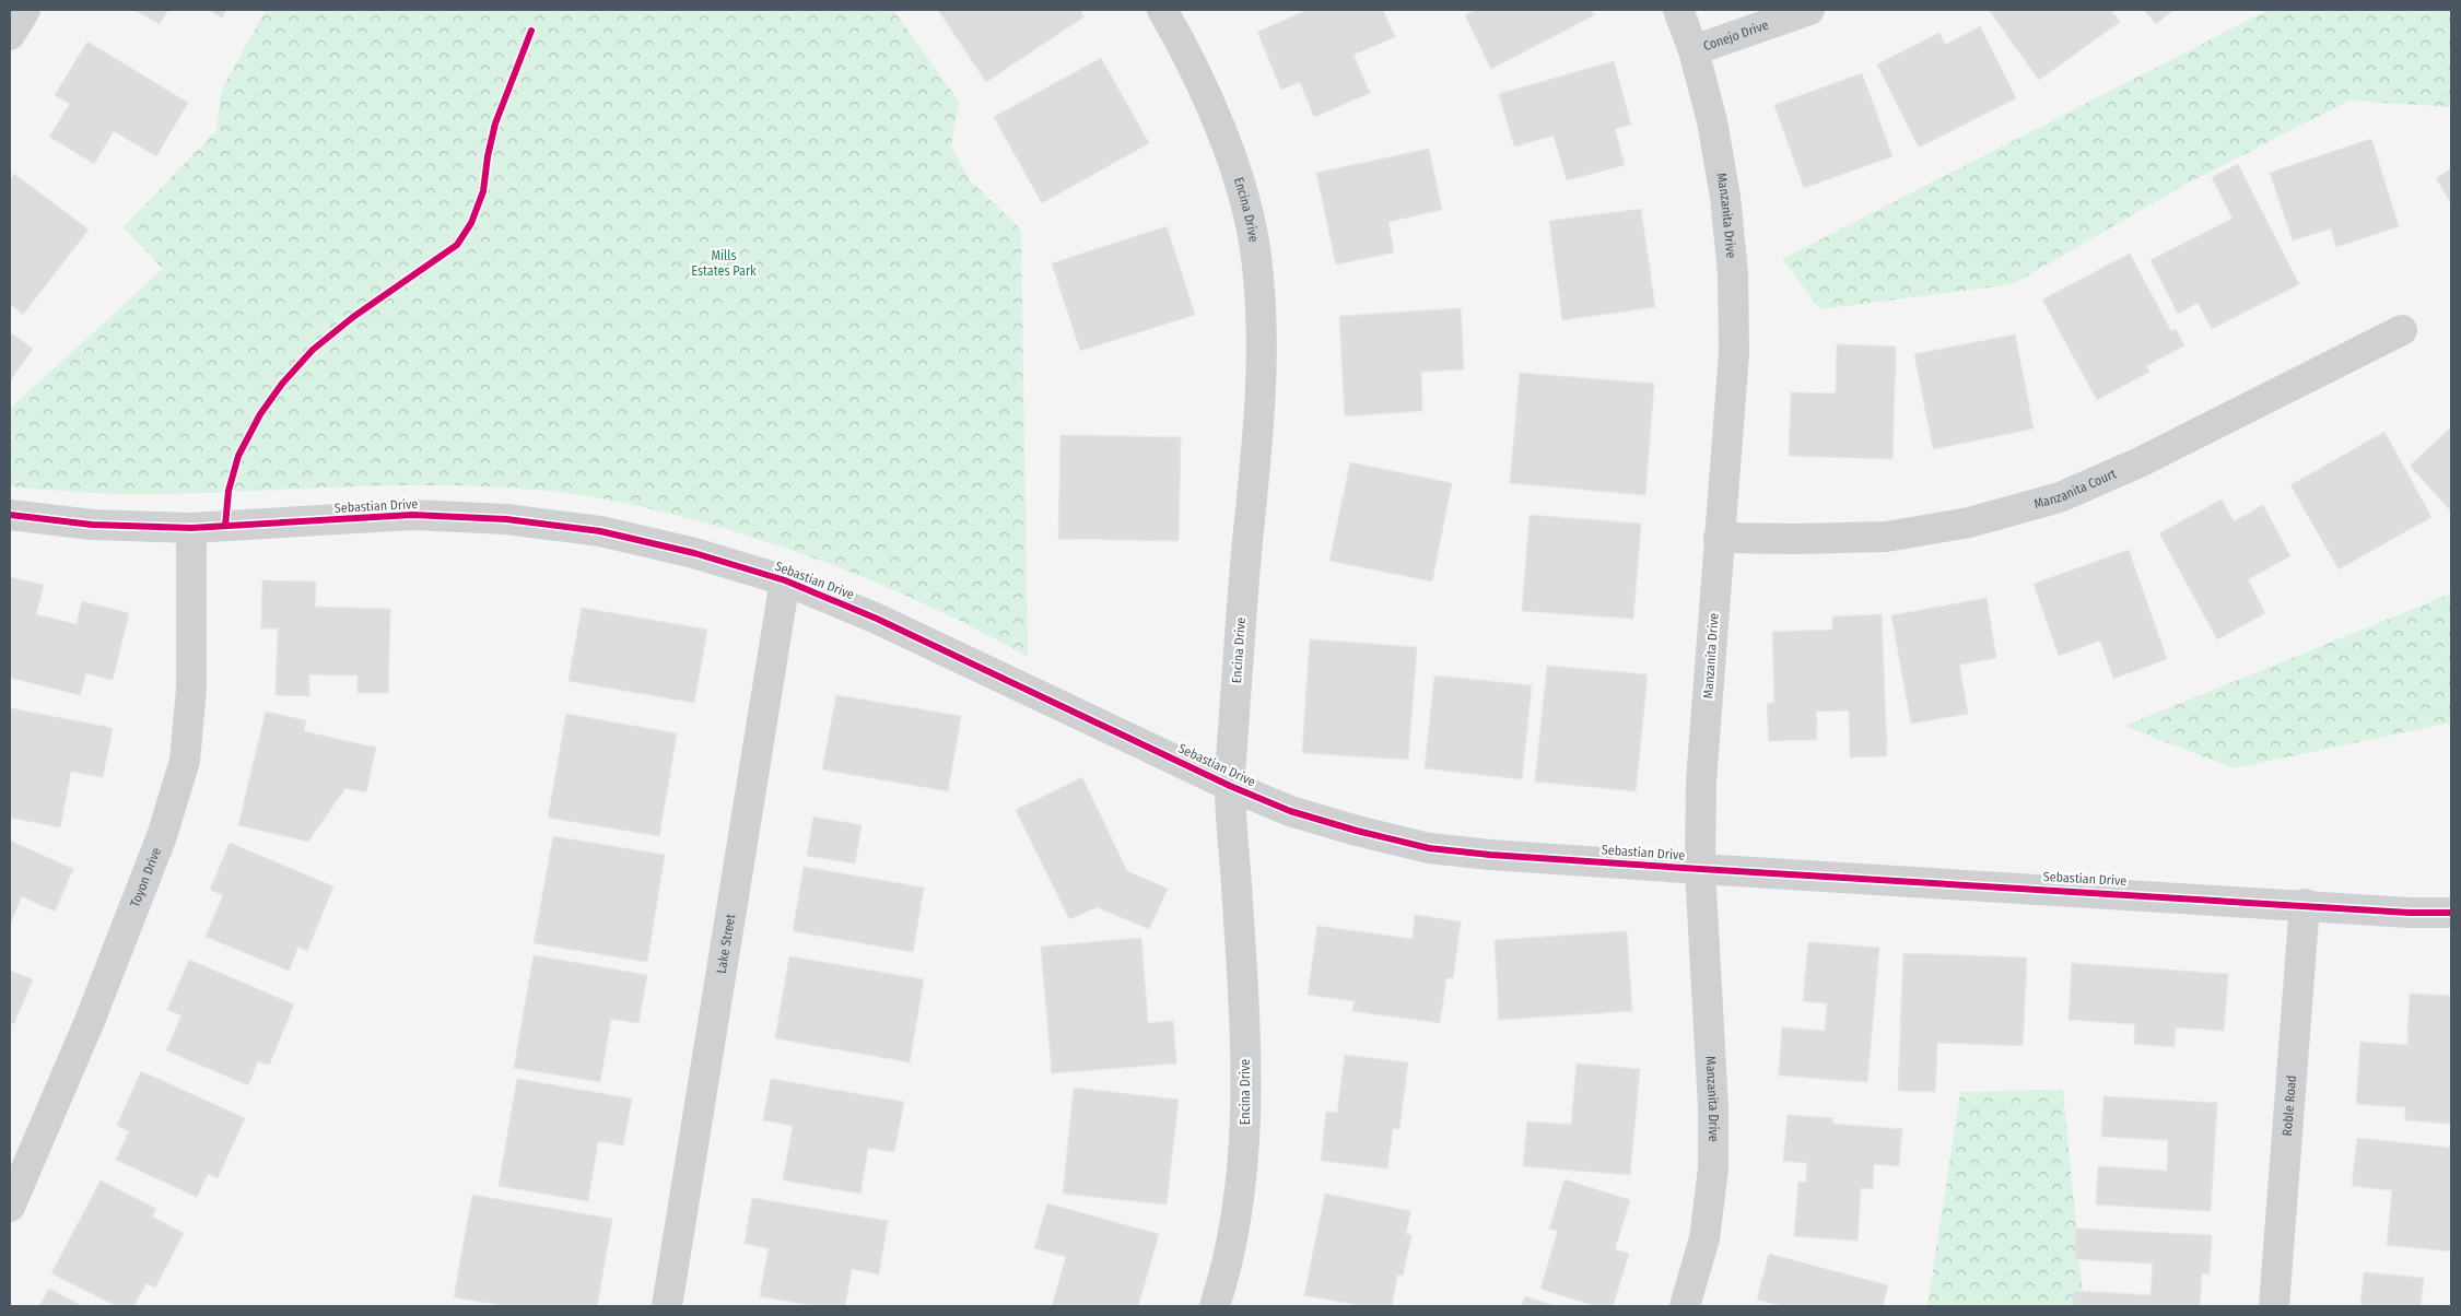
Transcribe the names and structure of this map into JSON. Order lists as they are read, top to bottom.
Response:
{
  "streets": {
    "street": [
      "Conejo Drive",
      "Encina Drive",
      "Manzanita Drive",
      "Manzanita Court",
      "Sebastian Drive",
      "Toyon Drive",
      "Lake Street",
      "Roble Road"
    ]
  },
  "crossings": [
    ["Conejo Drive", "Manzanita Drive"],
    ["Encina Drive", "Sebastian Drive"],
    ["Manzanita Drive", "Manzanita Court"],
    ["Manzanita Drive", "Sebastian Drive"],
    ["Sebastian Drive", "Toyon Drive"],
    ["Sebastian Drive", "Lake Street"],
    ["Sebastian Drive", "Roble Road"]
  ],
  "parks": ["Mills Estates Park"]
}
